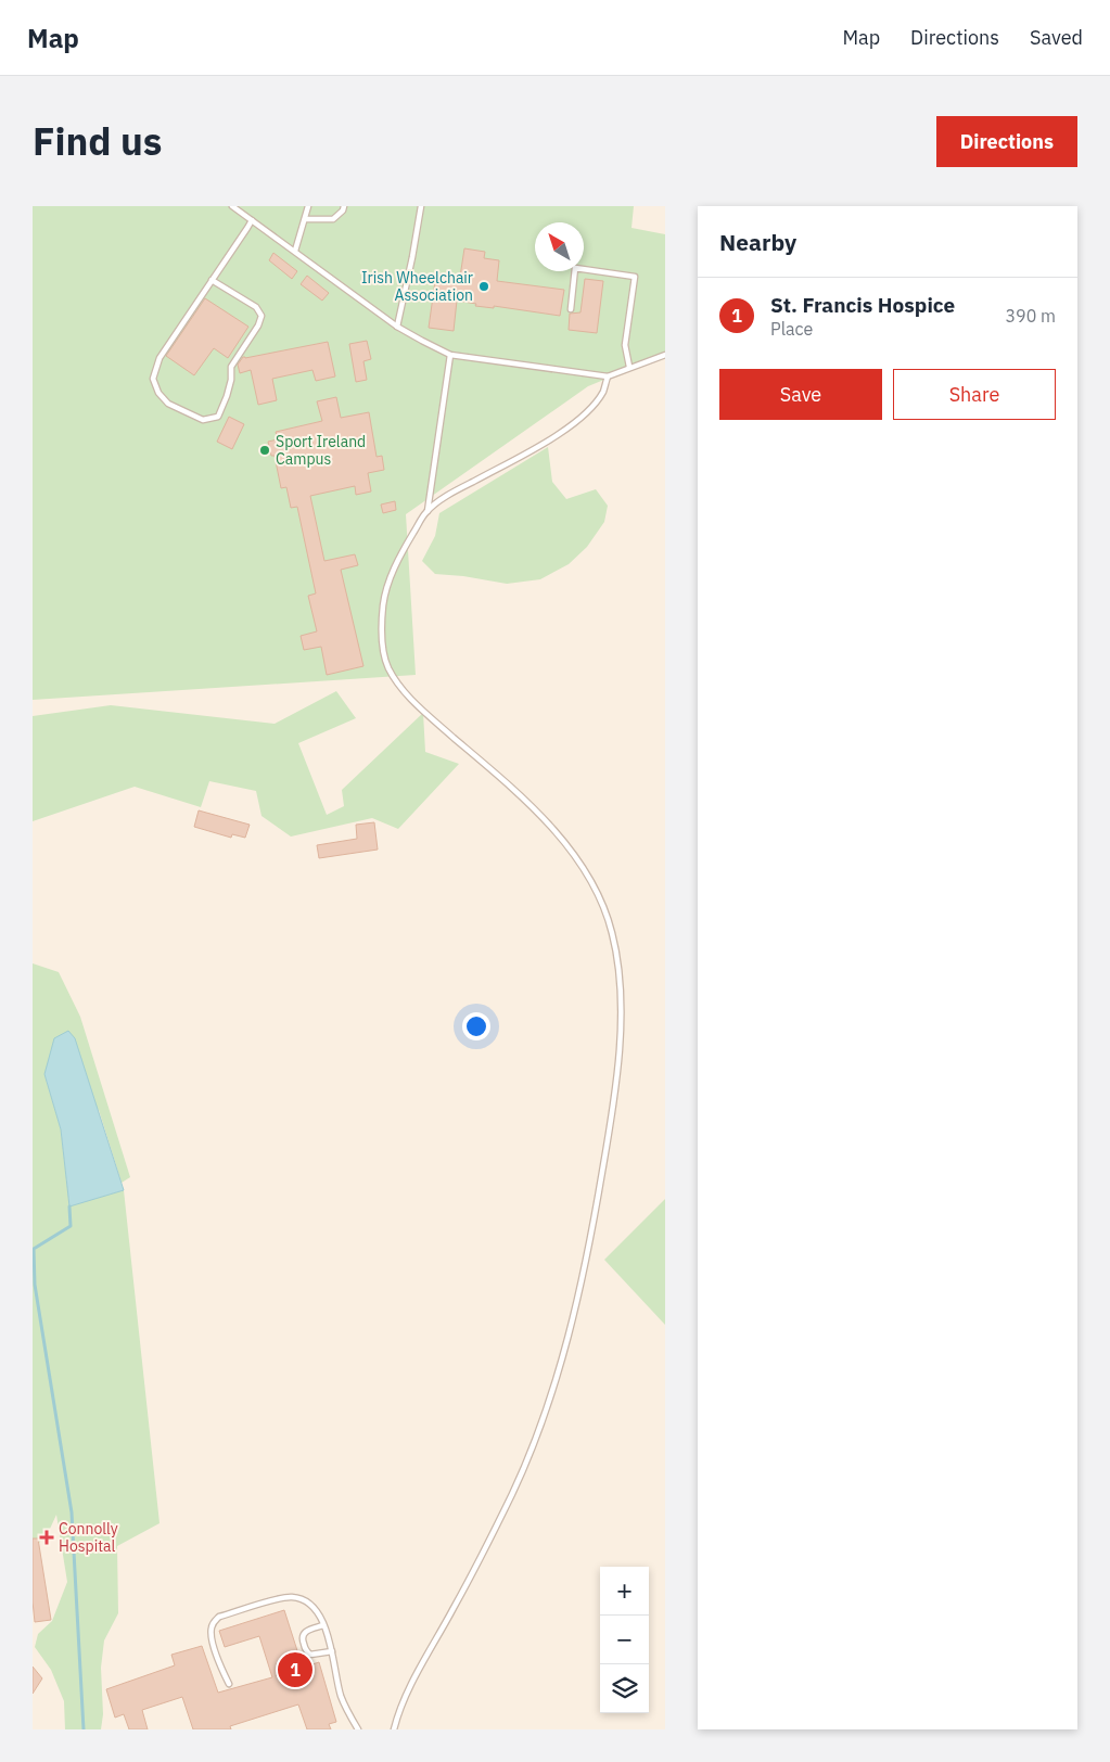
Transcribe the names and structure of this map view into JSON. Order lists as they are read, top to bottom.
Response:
{
  "places": {
    "other": ["Irish Wheelchair Association", "Sport Ireland Campus"],
    "health": ["Connolly Hospital"]
  },
  "north": "top left",
  "page": {
    "header": "Map",
    "nav": ["Map", "Directions", "Saved"],
    "title": "Find us",
    "buttons": [
      "Directions",
      ["Save", "Share"]
    ],
    "heading": "Nearby",
    "list": [
      {
        "mark": "1",
        "name": "St. Francis Hospice",
        "note": "Place",
        "value": "390 m"
      }
    ],
    "map_buttons": ["+", "−"],
    "pins": "1"
  }
}
